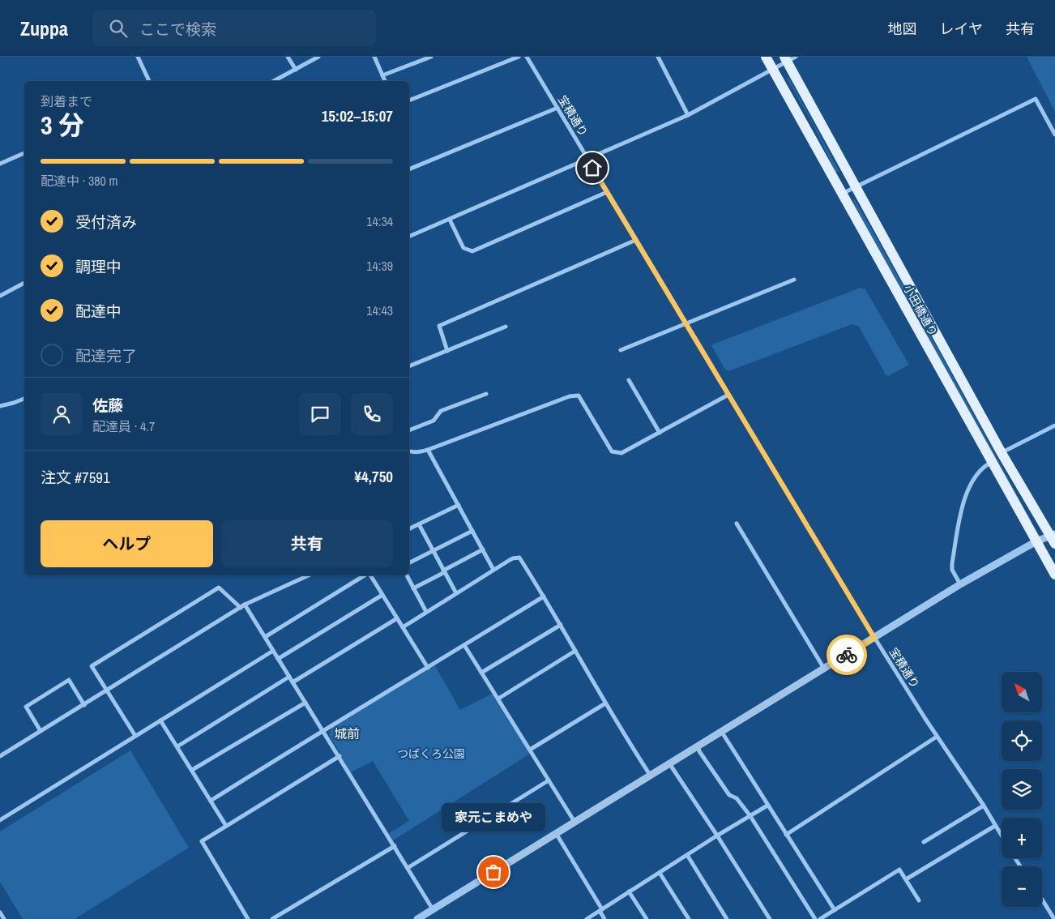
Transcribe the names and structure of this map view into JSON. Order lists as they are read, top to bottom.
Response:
{
  "streets": {
    "main road": ["小田橋通り"],
    "street": ["宝積通り"]
  },
  "districts": ["城前"],
  "parks": ["つばくろ公園"],
  "places": ["家元こまめや"],
  "north": "top left",
  "page": {
    "header": "Zuppa",
    "search": "ここで検索",
    "nav": ["地図", "レイヤ", "共有"],
    "heading": ["3 分", "到着まで", "15:02–15:07"],
    "panel": [
      "佐藤",
      "配達員 · 4.7",
      "注文 #7591",
      "¥4,750"
    ],
    "bar": "配達中 · 380 m",
    "list": [
      ["受付済み", "14:34"],
      ["調理中", "14:39"],
      ["配達中", "14:43"],
      "配達完了"
    ],
    "buttons": ["ヘルプ", "共有"],
    "map_buttons": ["+", "−"],
    "bubble": "家元こまめや"
  }
}
